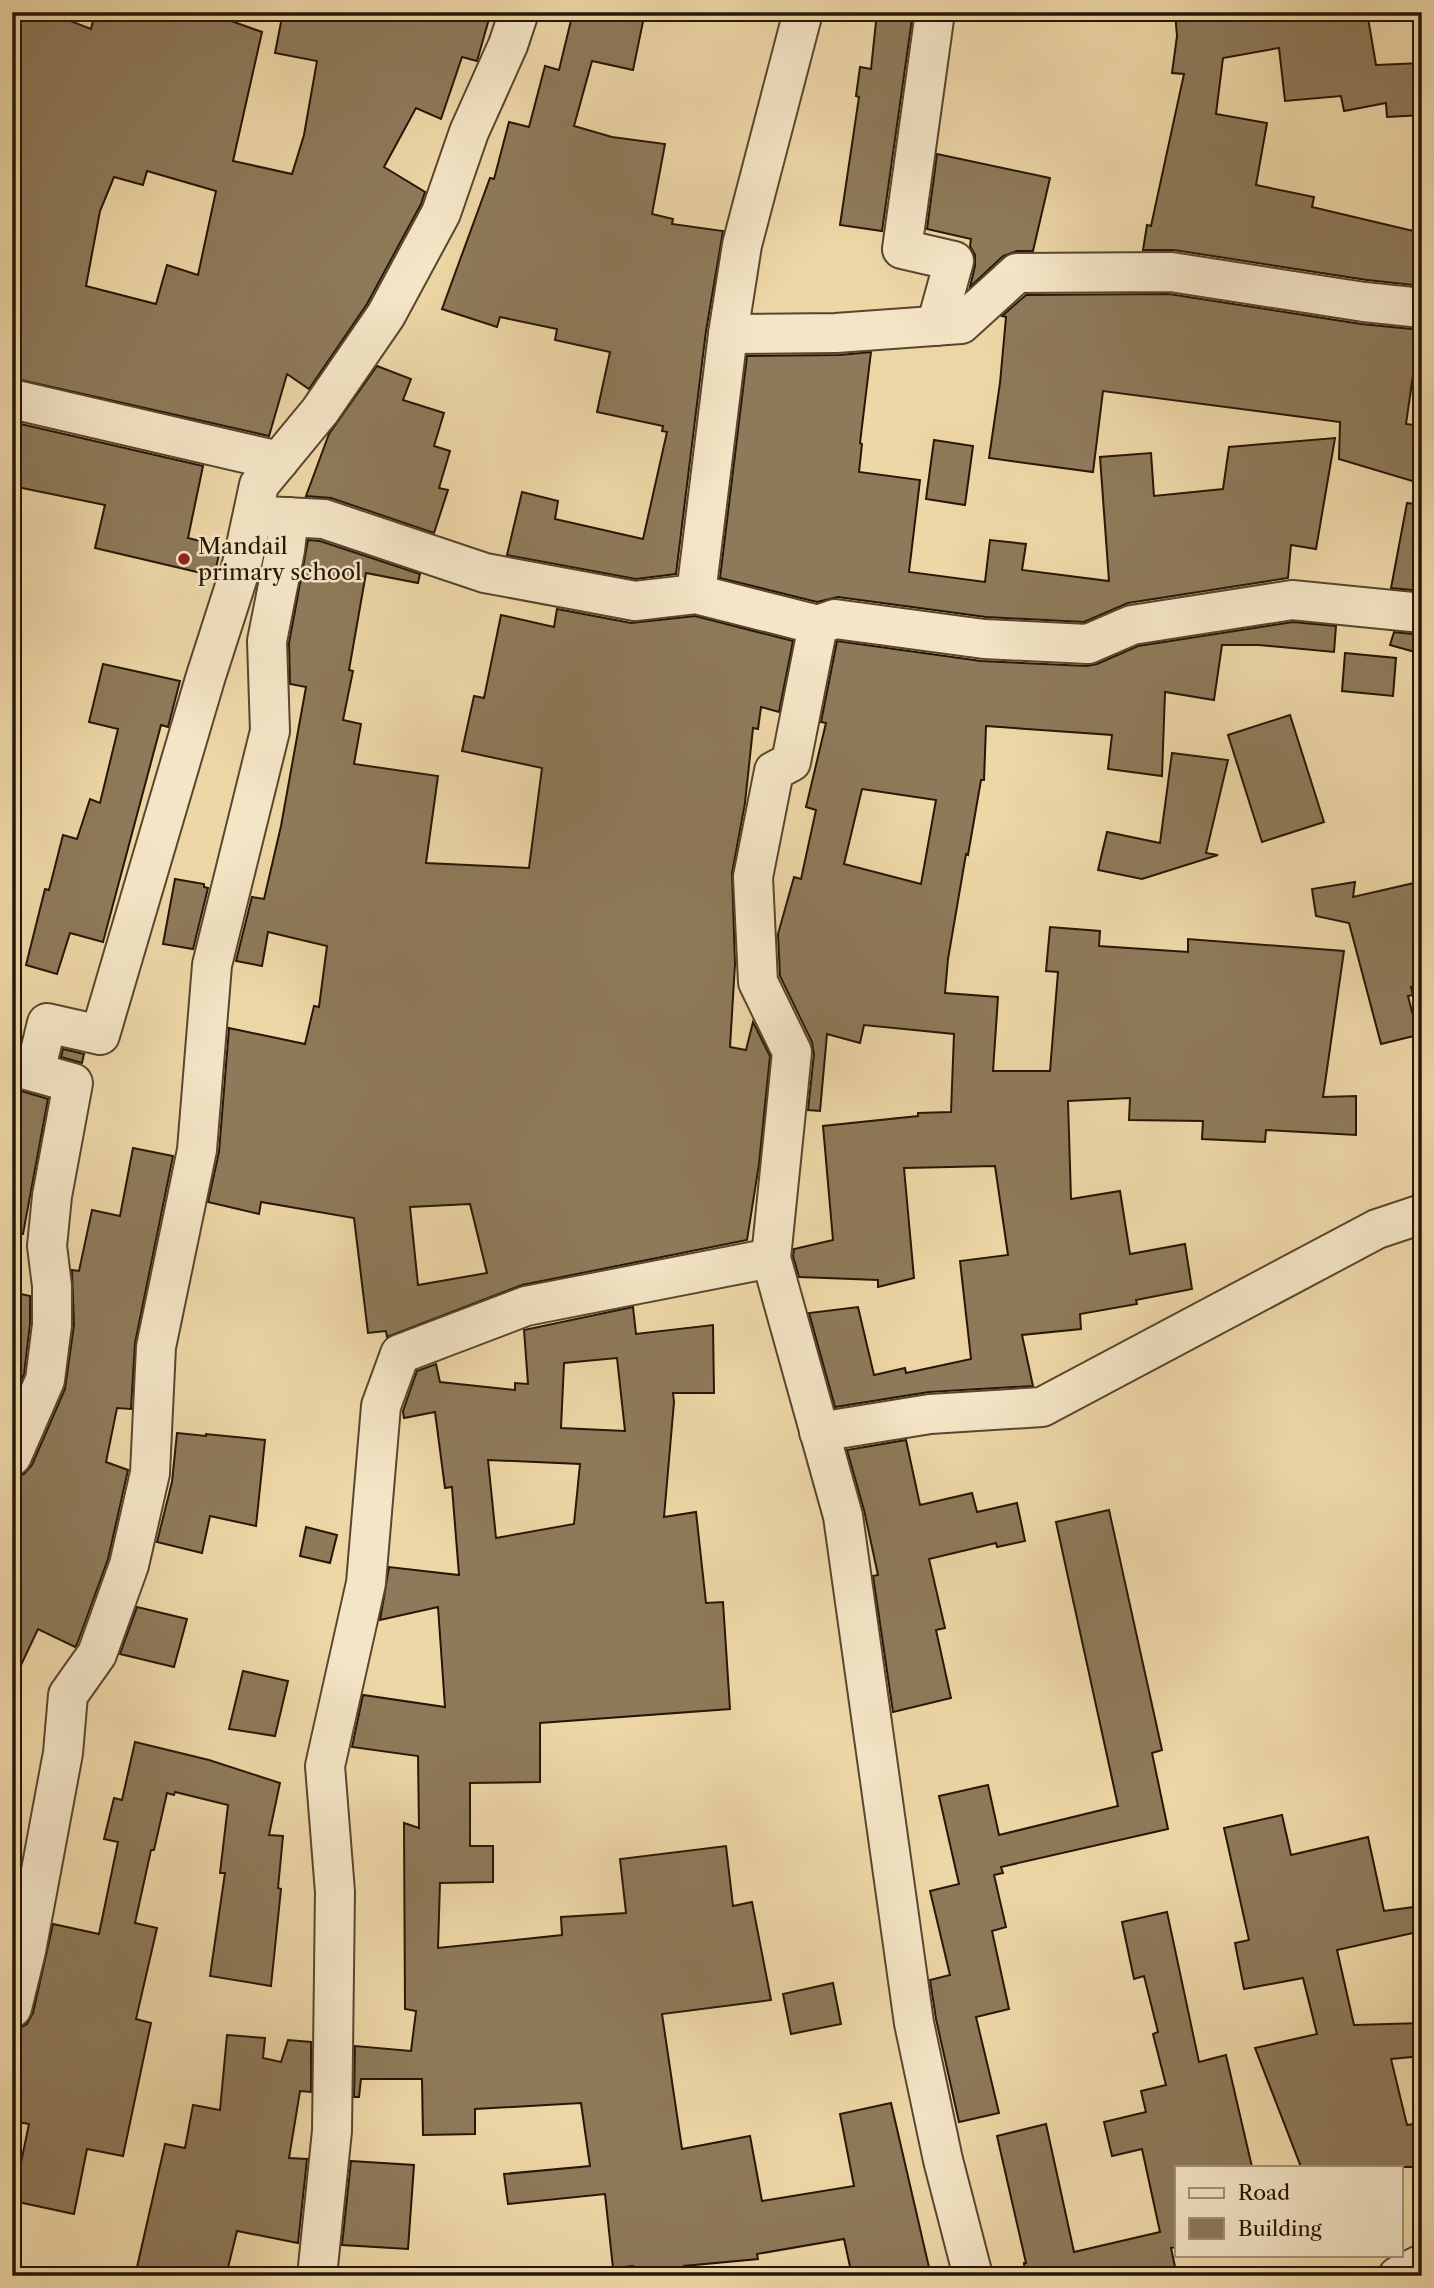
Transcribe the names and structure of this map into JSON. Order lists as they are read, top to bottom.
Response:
{
  "places": ["Mandail primary school"],
  "legend": ["Road", "Building"]
}
